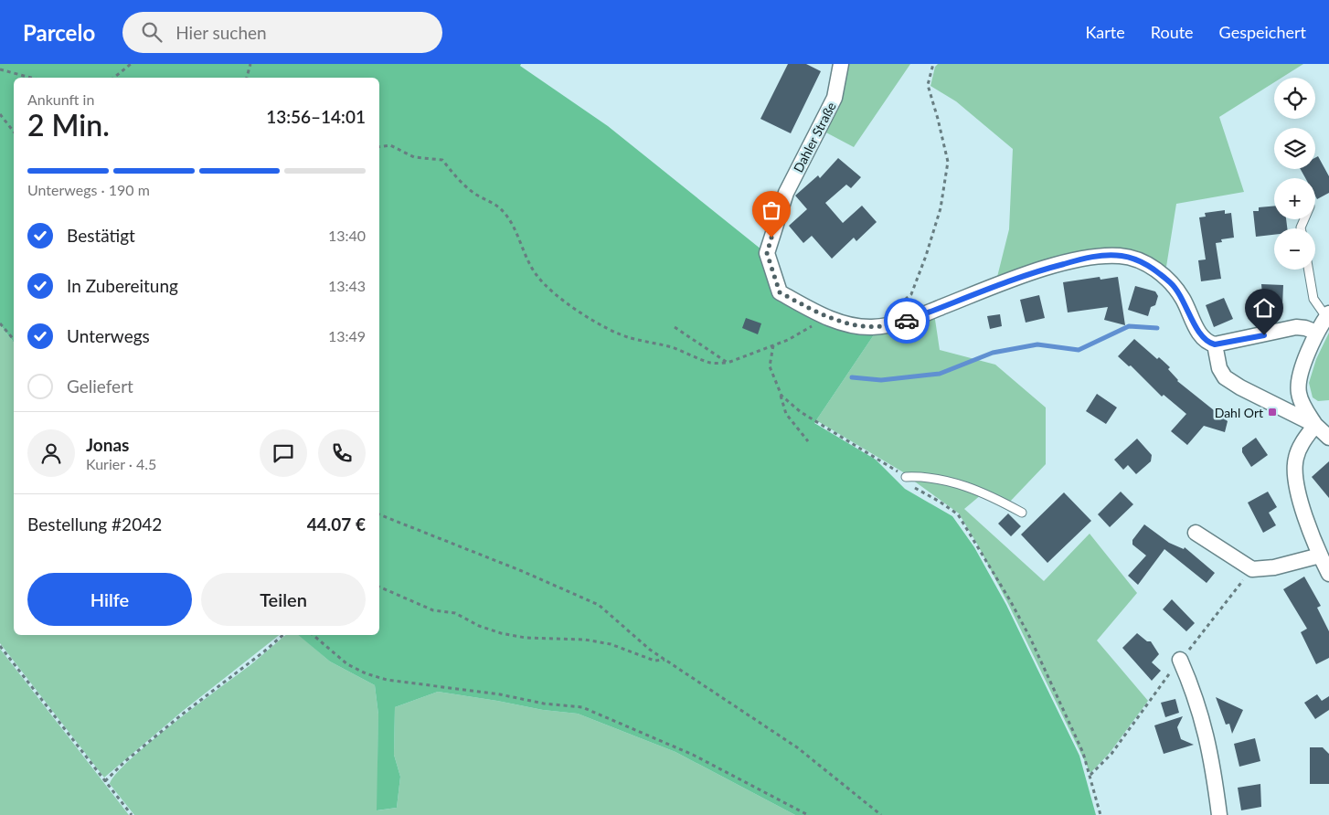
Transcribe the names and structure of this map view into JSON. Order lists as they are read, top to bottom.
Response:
{
  "streets": {
    "street": ["Dahler Straße"]
  },
  "places": {
    "transit": ["Dahl Ort"]
  },
  "page": {
    "header": "Parcelo",
    "search": "Hier suchen",
    "nav": ["Karte", "Route", "Gespeichert"],
    "map_buttons": ["+", "−"],
    "heading": ["2 Min.", "Ankunft in", "13:56–14:01"],
    "panel": [
      "Jonas",
      "Kurier · 4.5",
      "Bestellung #2042",
      "44.07 €"
    ],
    "bar": "Unterwegs · 190 m",
    "list": [
      ["Bestätigt", "13:40"],
      ["In Zubereitung", "13:43"],
      ["Unterwegs", "13:49"],
      "Geliefert"
    ],
    "buttons": ["Hilfe", "Teilen"]
  }
}
